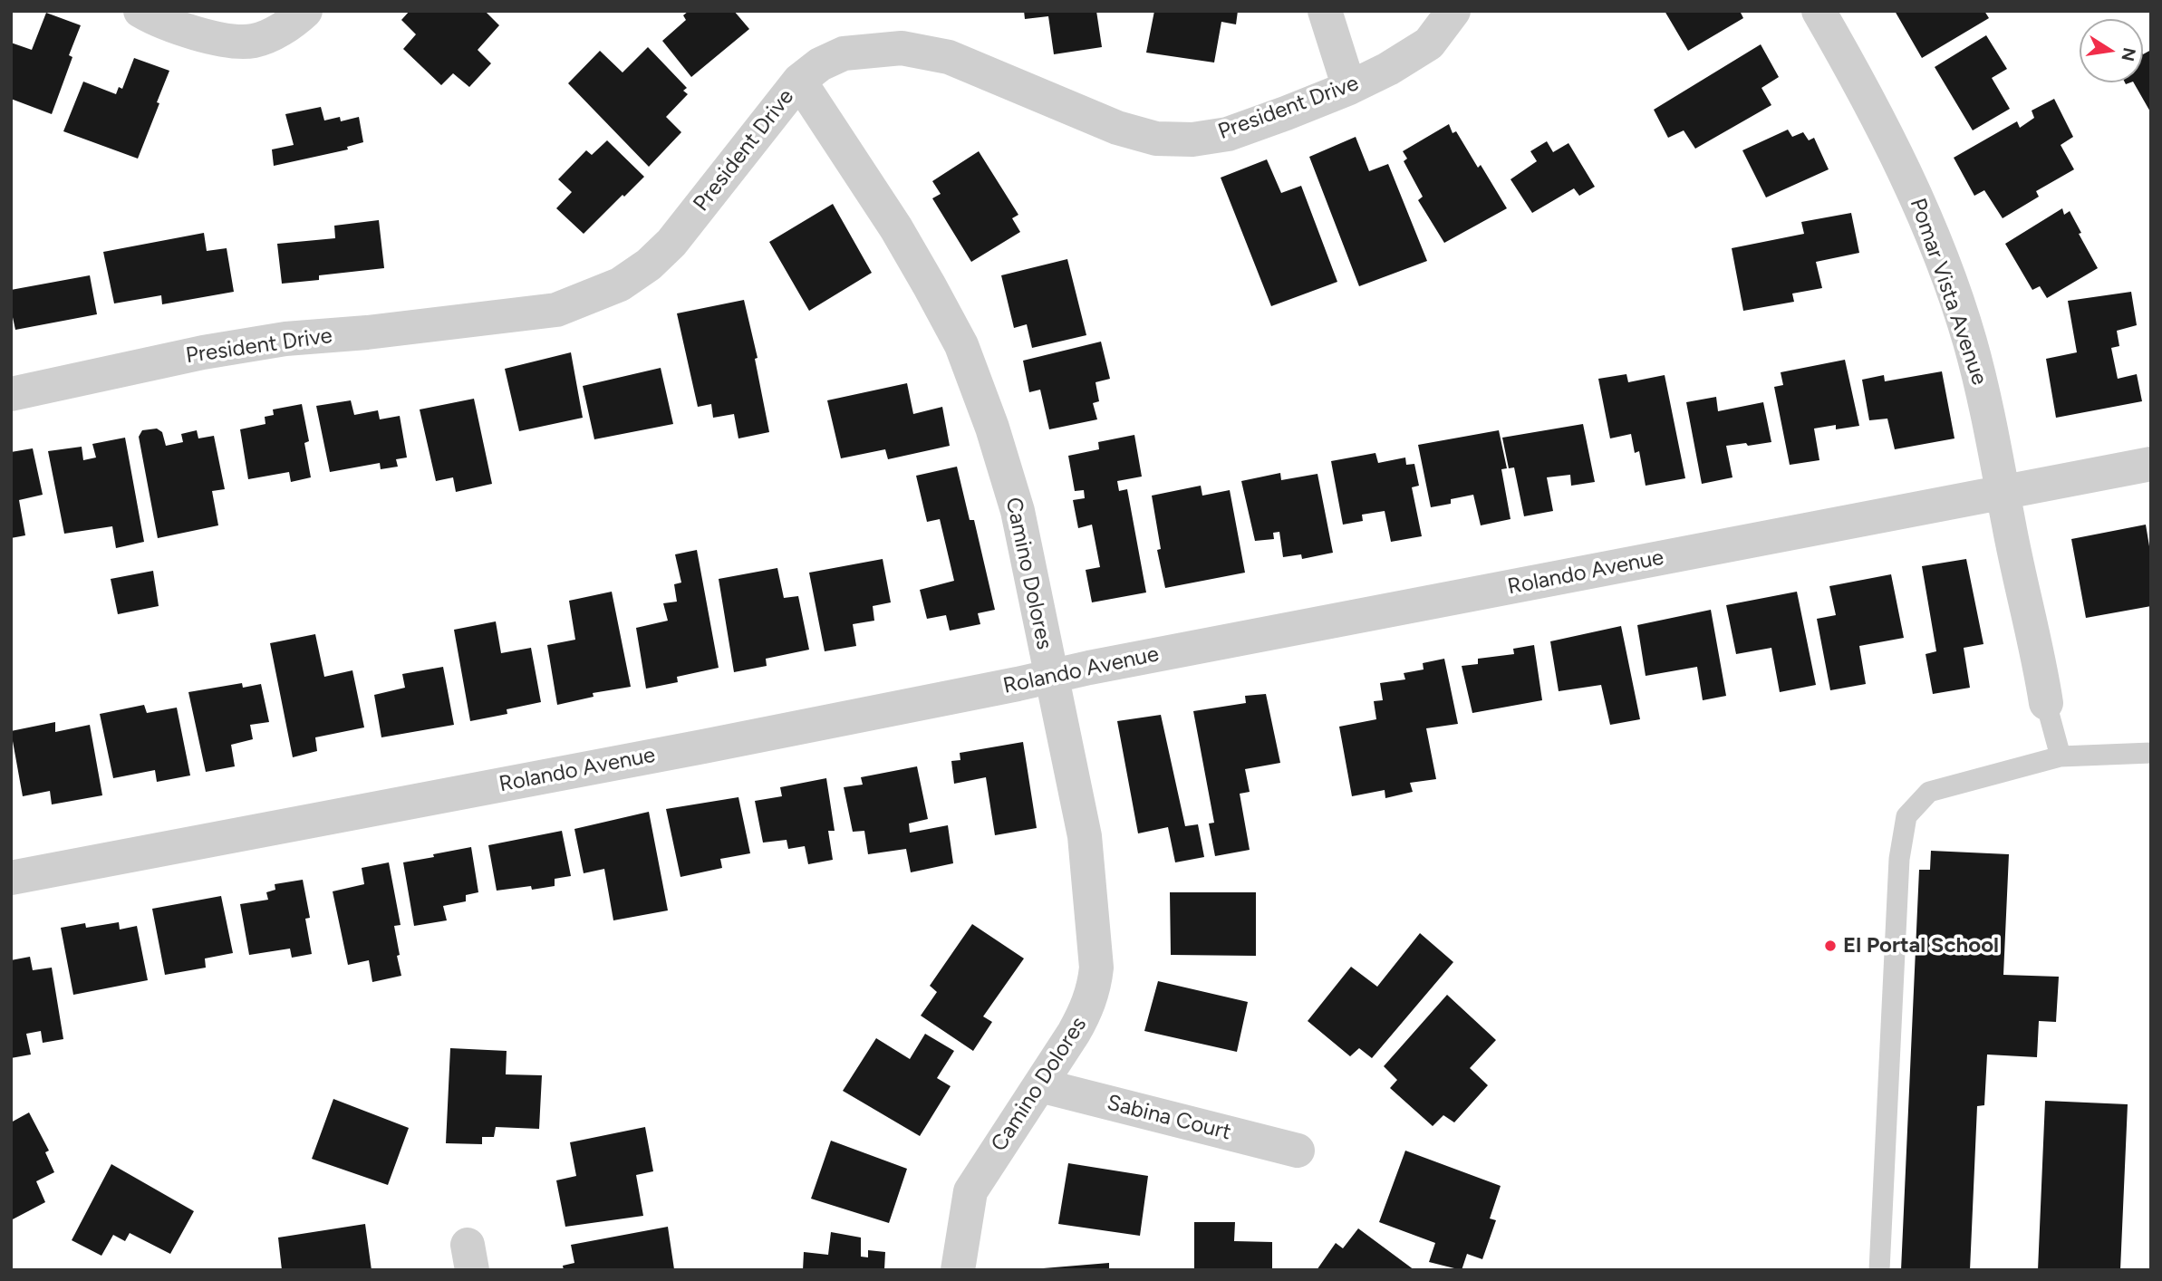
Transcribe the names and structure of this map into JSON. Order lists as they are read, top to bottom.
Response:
{
  "streets": {
    "street": [
      "President Drive",
      "Pomar Vista Avenue",
      "Rolando Avenue",
      "Camino Dolores",
      "Sabina Court"
    ]
  },
  "crossings": [
    ["President Drive", "Camino Dolores"],
    ["Pomar Vista Avenue", "Rolando Avenue"],
    ["Rolando Avenue", "Camino Dolores"],
    ["Camino Dolores", "Sabina Court"]
  ],
  "places": ["El Portal School"],
  "north": "right"
}
